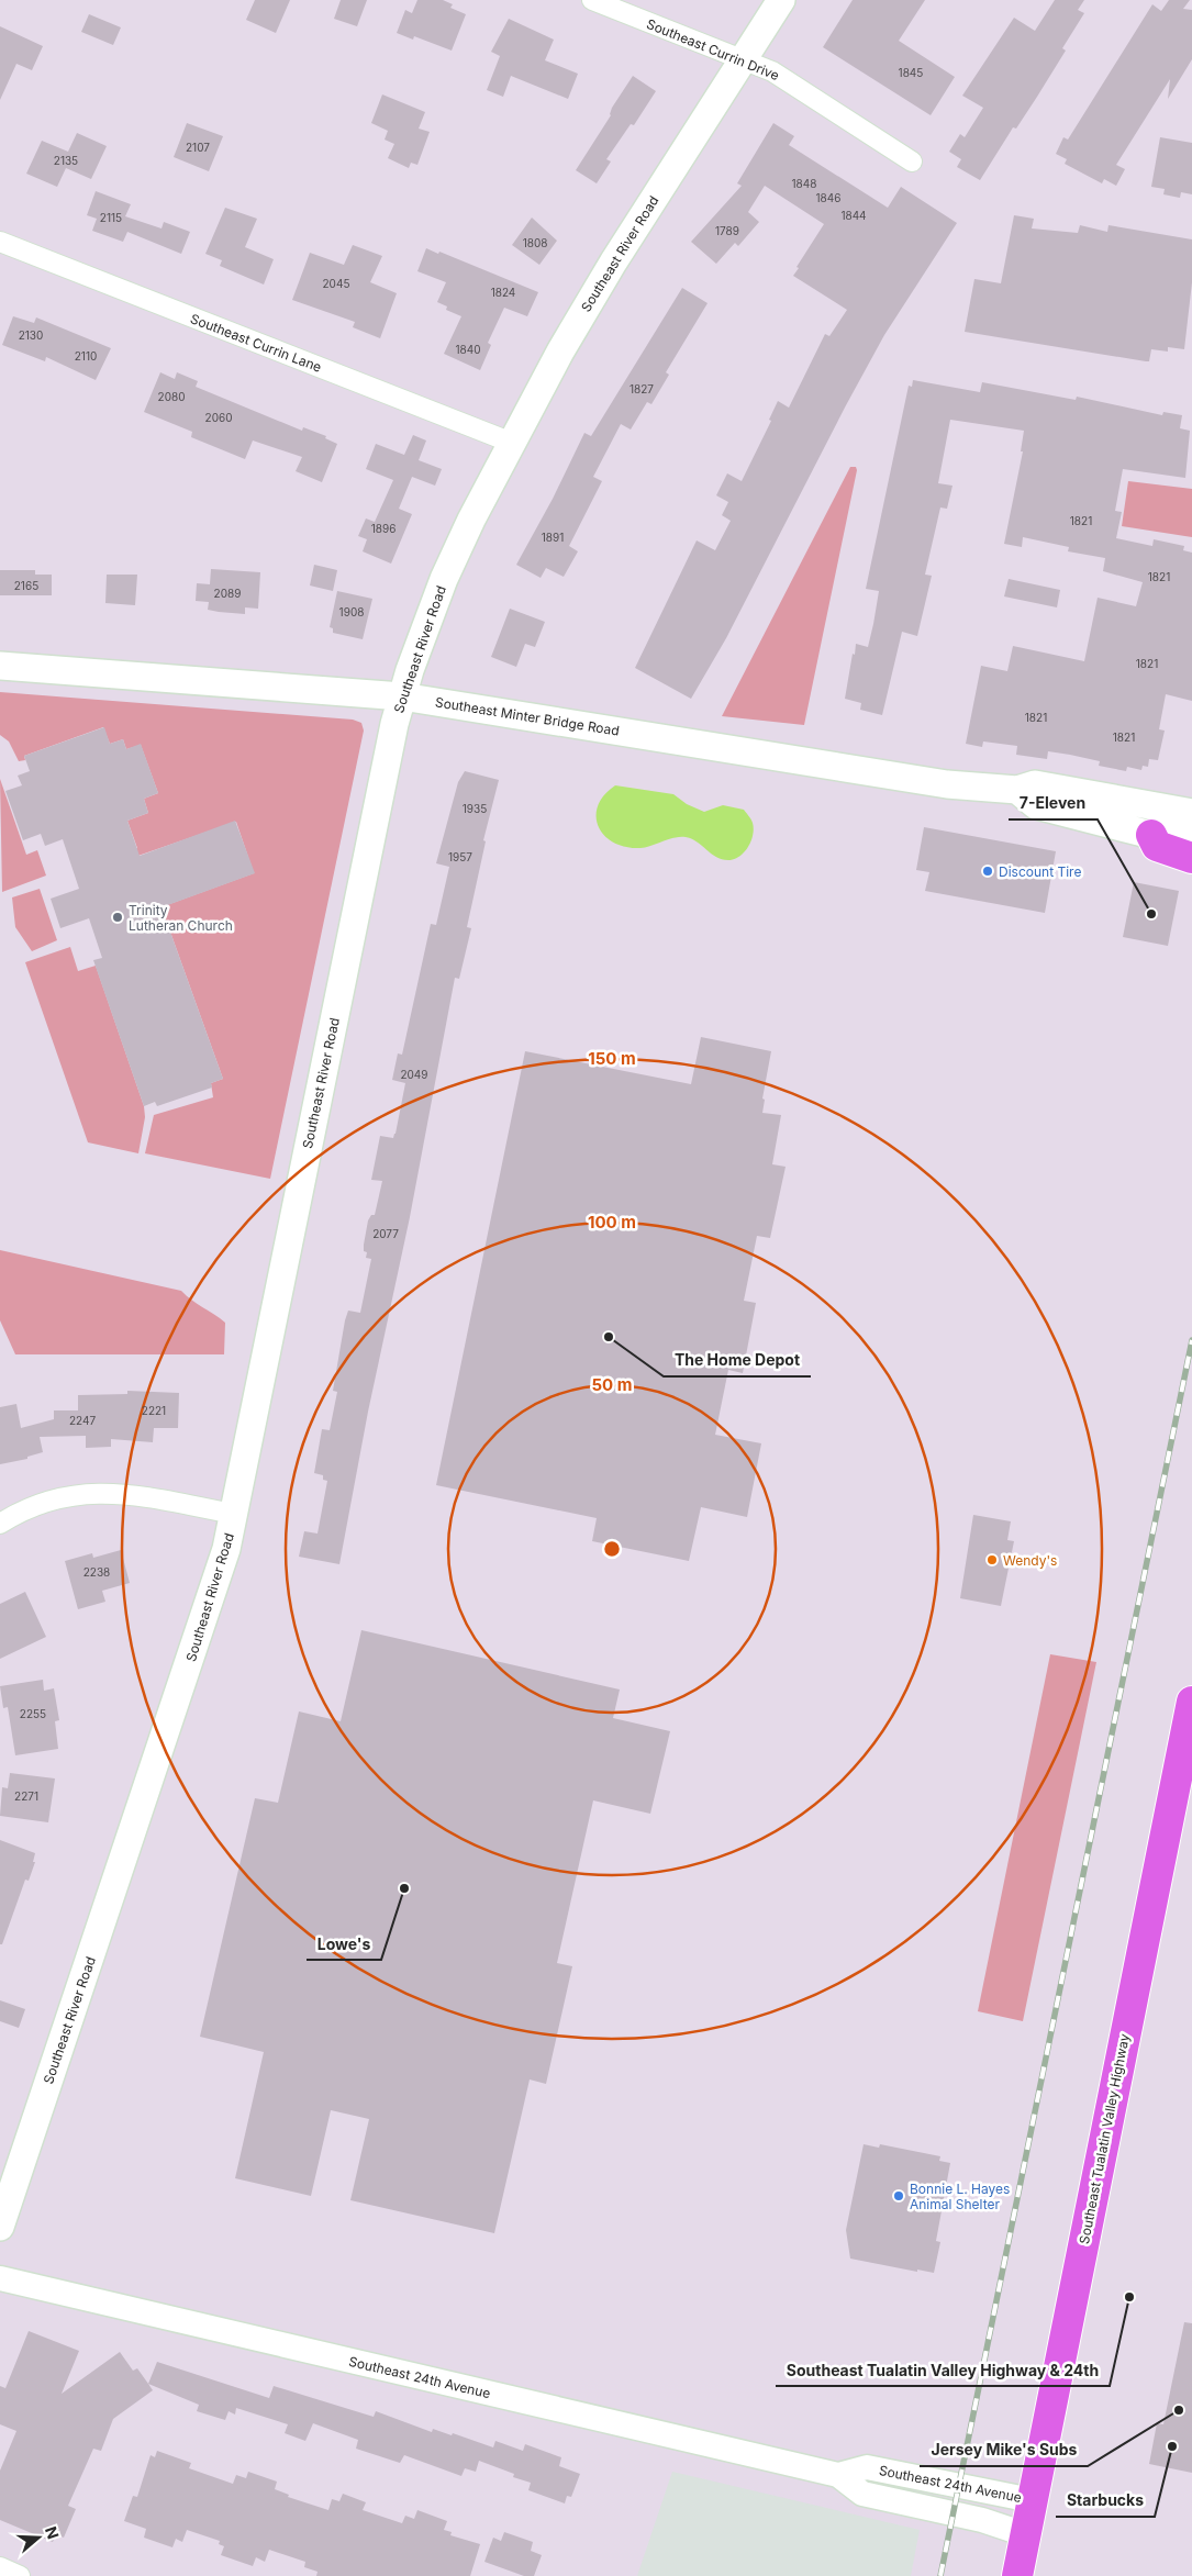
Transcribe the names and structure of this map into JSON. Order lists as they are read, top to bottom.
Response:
{
  "streets": {
    "main road": ["Southeast River Road", "Southeast Minter Bridge Road", "Southeast Tualatin Valley Highway"],
    "street": ["Southeast Currin Drive", "Southeast Currin Lane", "Southeast 24th Avenue"]
  },
  "crossings": [
    ["Southeast Currin Drive", "Southeast River Road"],
    ["Southeast River Road", "Southeast Currin Lane"],
    ["Southeast River Road", "Southeast Minter Bridge Road"],
    ["Southeast Tualatin Valley Highway", "Southeast 24th Avenue"]
  ],
  "places": [
    "Discount Tire",
    "7-Eleven",
    "Trinity Lutheran Church",
    "The Home Depot",
    "Wendy's",
    "Lowe's",
    "Bonnie L. Hayes Animal Shelter",
    "Southeast Tualatin Valley Highway & 24th",
    "Jersey Mike's Subs",
    "Starbucks"
  ],
  "house_numbers": [
    "1845",
    "2107",
    "2135",
    "1848",
    "1846",
    "1844",
    "2115",
    "1789",
    "1808",
    "2045",
    "1824",
    "2130",
    "1840",
    "2110",
    "1827",
    "2080",
    "2060",
    "1821",
    "1896",
    "1891",
    "1821",
    "2165",
    "2089",
    "1908",
    "1821",
    "1821",
    "1821",
    "1935",
    "1957",
    "2049",
    "2077",
    "2221",
    "2247",
    "2238",
    "2255",
    "2271"
  ],
  "north": "right",
  "rings": ["150 m", "100 m", "50 m"]
}
